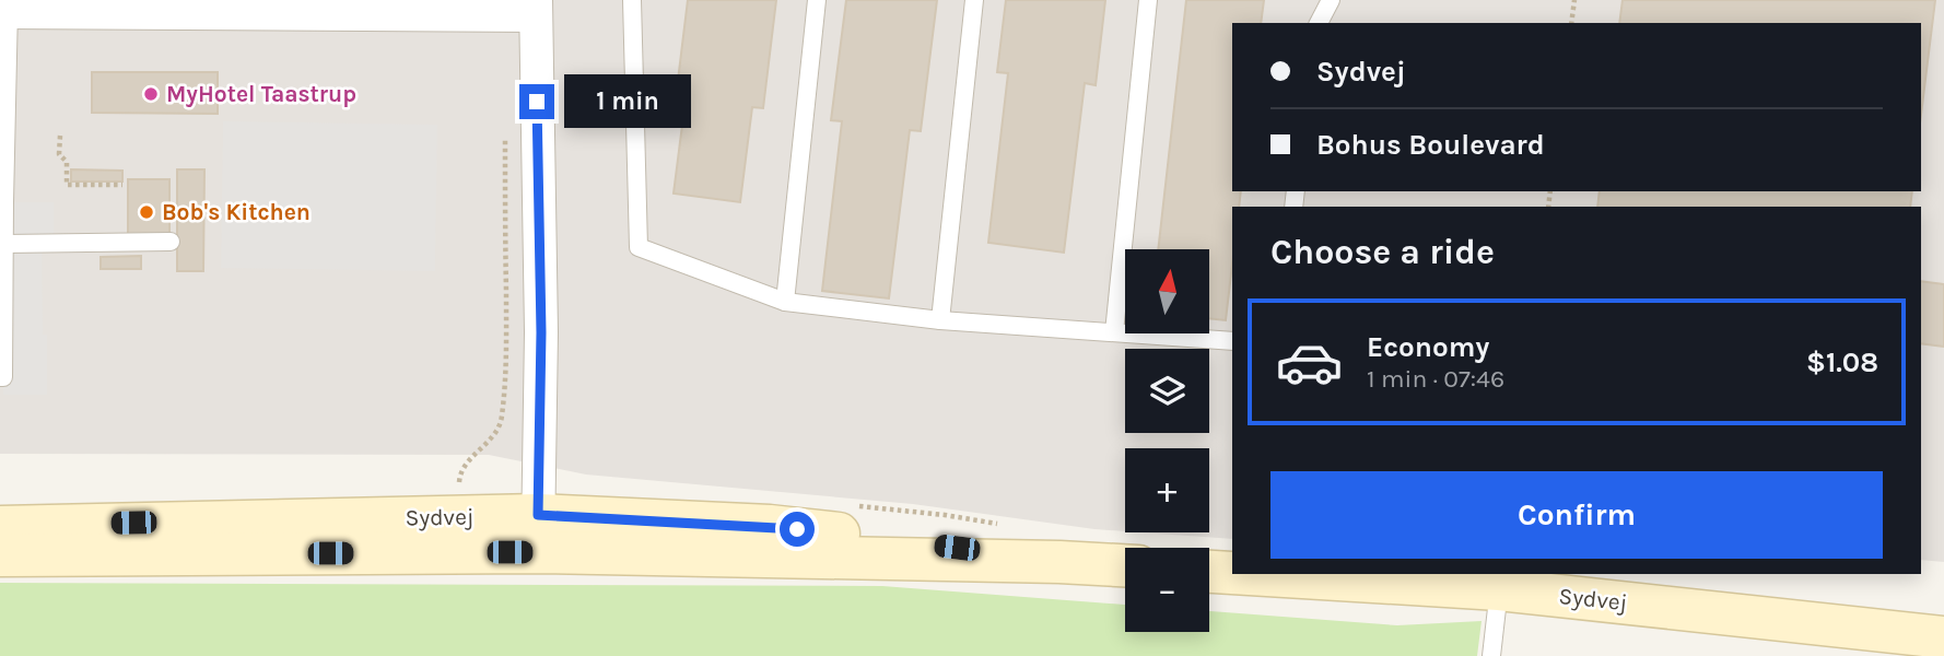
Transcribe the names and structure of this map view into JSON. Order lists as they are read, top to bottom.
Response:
{
  "streets": {
    "main road": ["Sydvej"]
  },
  "places": ["MyHotel Taastrup", "Bob's Kitchen"],
  "north": "top",
  "page": {
    "banner": ["Sydvej", "Bohus Boulevard"],
    "bubble": "1 min",
    "heading": "Choose a ride",
    "map_buttons": ["+", "−"],
    "list": [
      {
        "name": "Economy",
        "note": "1 min · 07:46",
        "value": "$1.08"
      }
    ],
    "buttons": "Confirm"
  }
}
